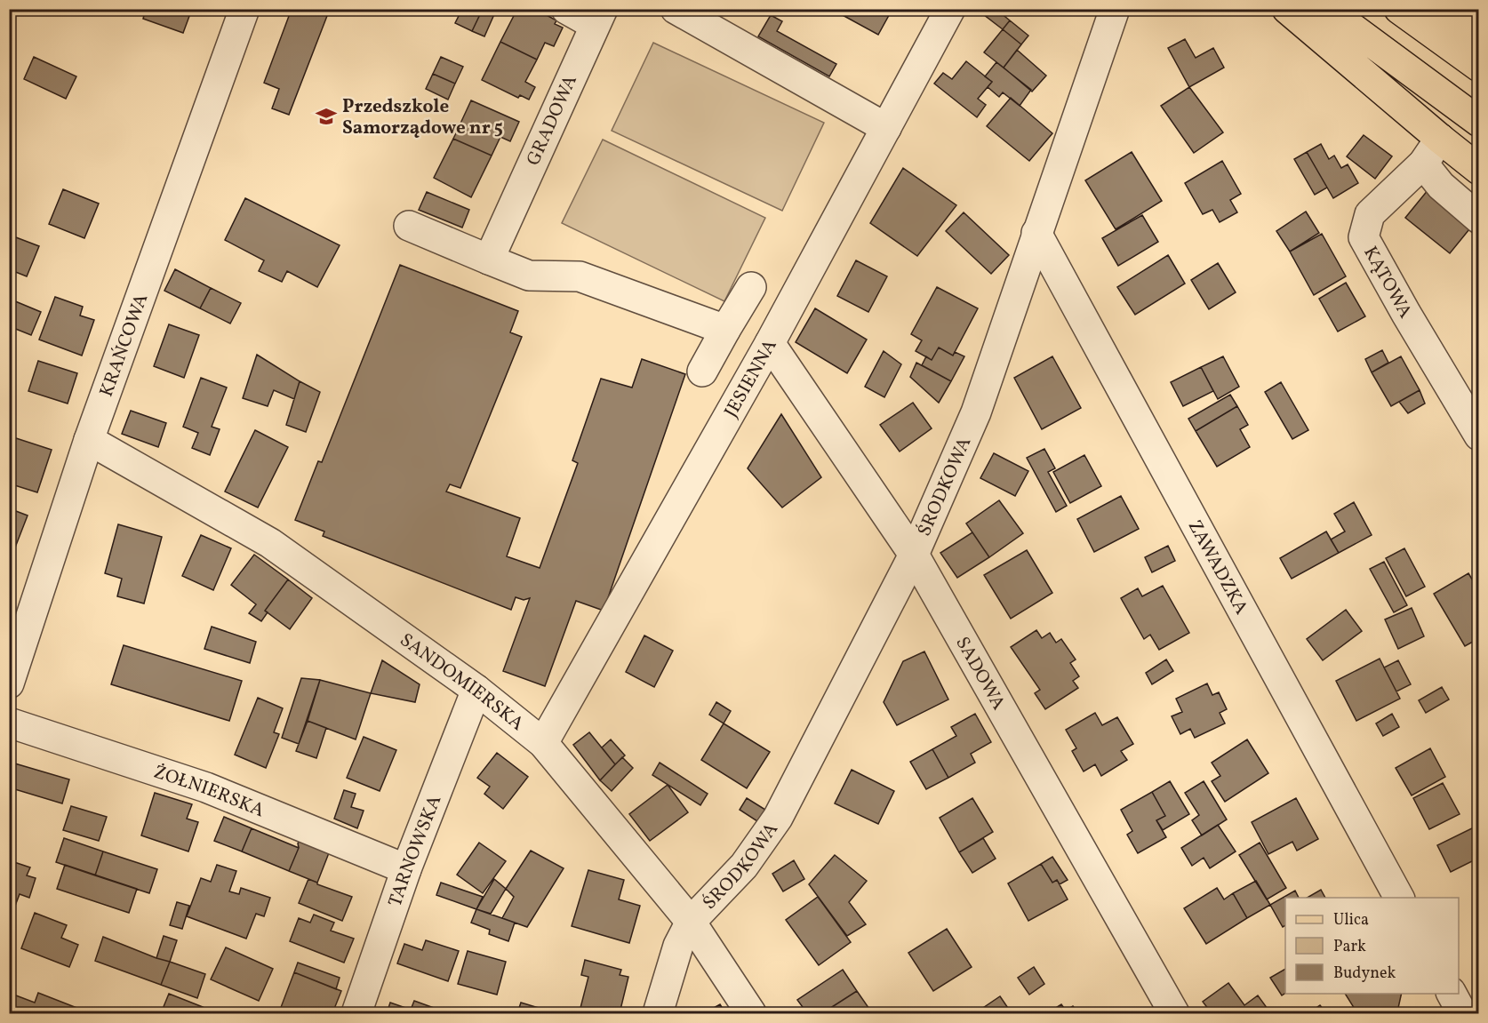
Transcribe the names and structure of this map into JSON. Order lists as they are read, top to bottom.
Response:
{
  "streets": {
    "street": [
      "GRADOWA",
      "KĄTOWA",
      "KRAŃCOWA",
      "JESIENNA",
      "ŚRODKOWA",
      "ZAWADZKA",
      "SADOWA",
      "SANDOMIERSKA",
      "ŻOŁNIERSKA",
      "TARNOWSKA"
    ]
  },
  "crossings": [
    ["KRAŃCOWA", "SANDOMIERSKA"],
    ["JESIENNA", "SADOWA"],
    ["JESIENNA", "SANDOMIERSKA"],
    ["ŚRODKOWA", "ZAWADZKA"],
    ["ŚRODKOWA", "SADOWA"],
    ["ŚRODKOWA", "SANDOMIERSKA"],
    ["SANDOMIERSKA", "TARNOWSKA"],
    ["ŻOŁNIERSKA", "TARNOWSKA"]
  ],
  "places": {
    "school or university": ["Przedszkole Samorządowe nr 5"]
  },
  "legend": ["Ulica", "Park", "Budynek"]
}
